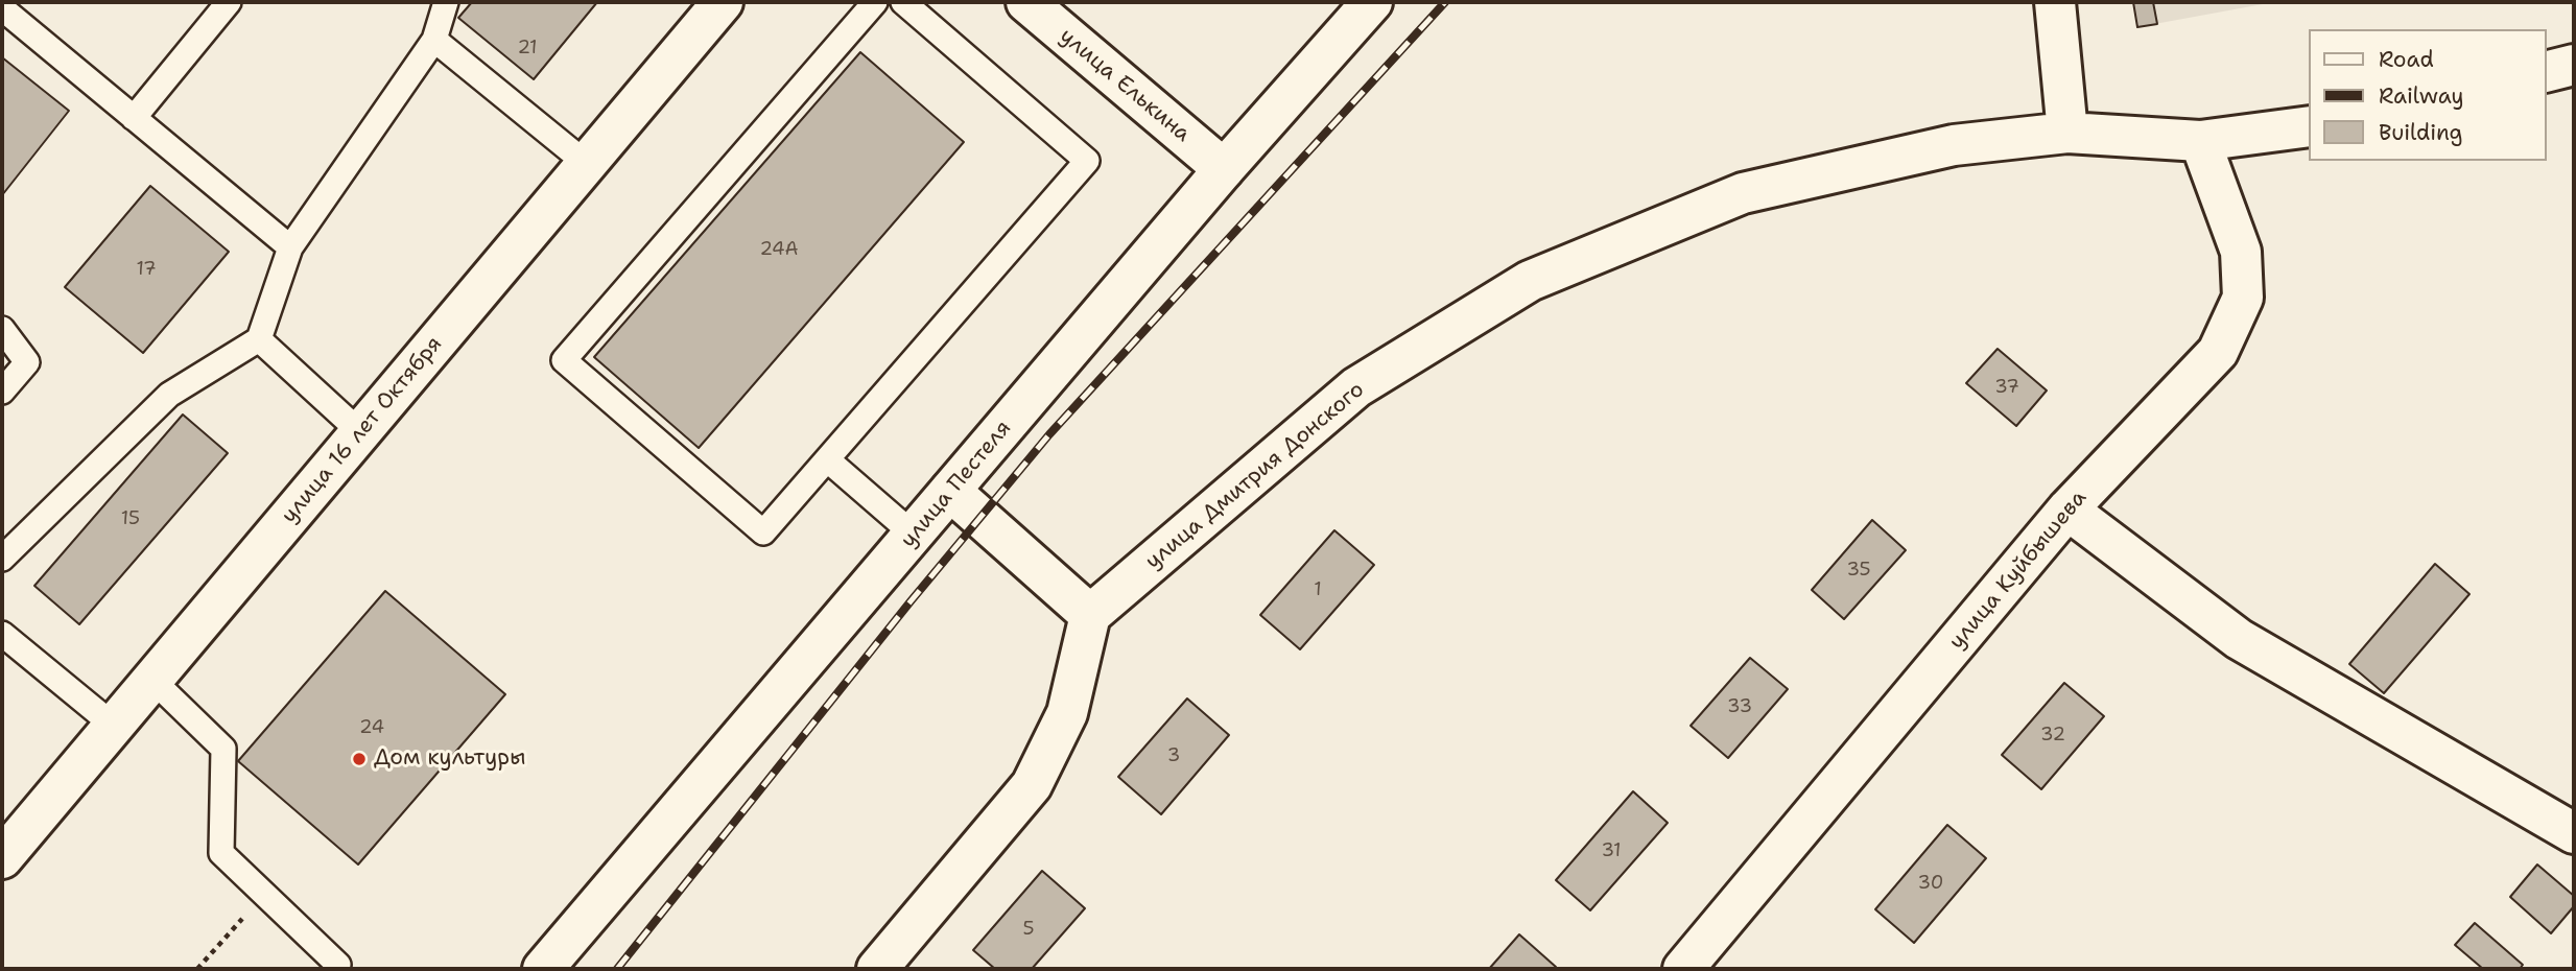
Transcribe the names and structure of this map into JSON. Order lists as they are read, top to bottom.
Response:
{
  "streets": {
    "street": [
      "улица Елькина",
      "улица 16 лет Октября",
      "улица Дмитрия Донского",
      "улица Пестеля",
      "улица Куйбышева"
    ]
  },
  "crossings": [
    ["улица Елькина", "улица Пестеля"],
    ["улица Дмитрия Донского", "улица Куйбышева"]
  ],
  "places": ["Дом культуры"],
  "house_numbers": [
    "21",
    "24А",
    "17",
    "37",
    "15",
    "35",
    "1",
    "33",
    "24",
    "32",
    "3",
    "31",
    "30",
    "5"
  ],
  "legend": ["Road", "Railway", "Building"]
}
